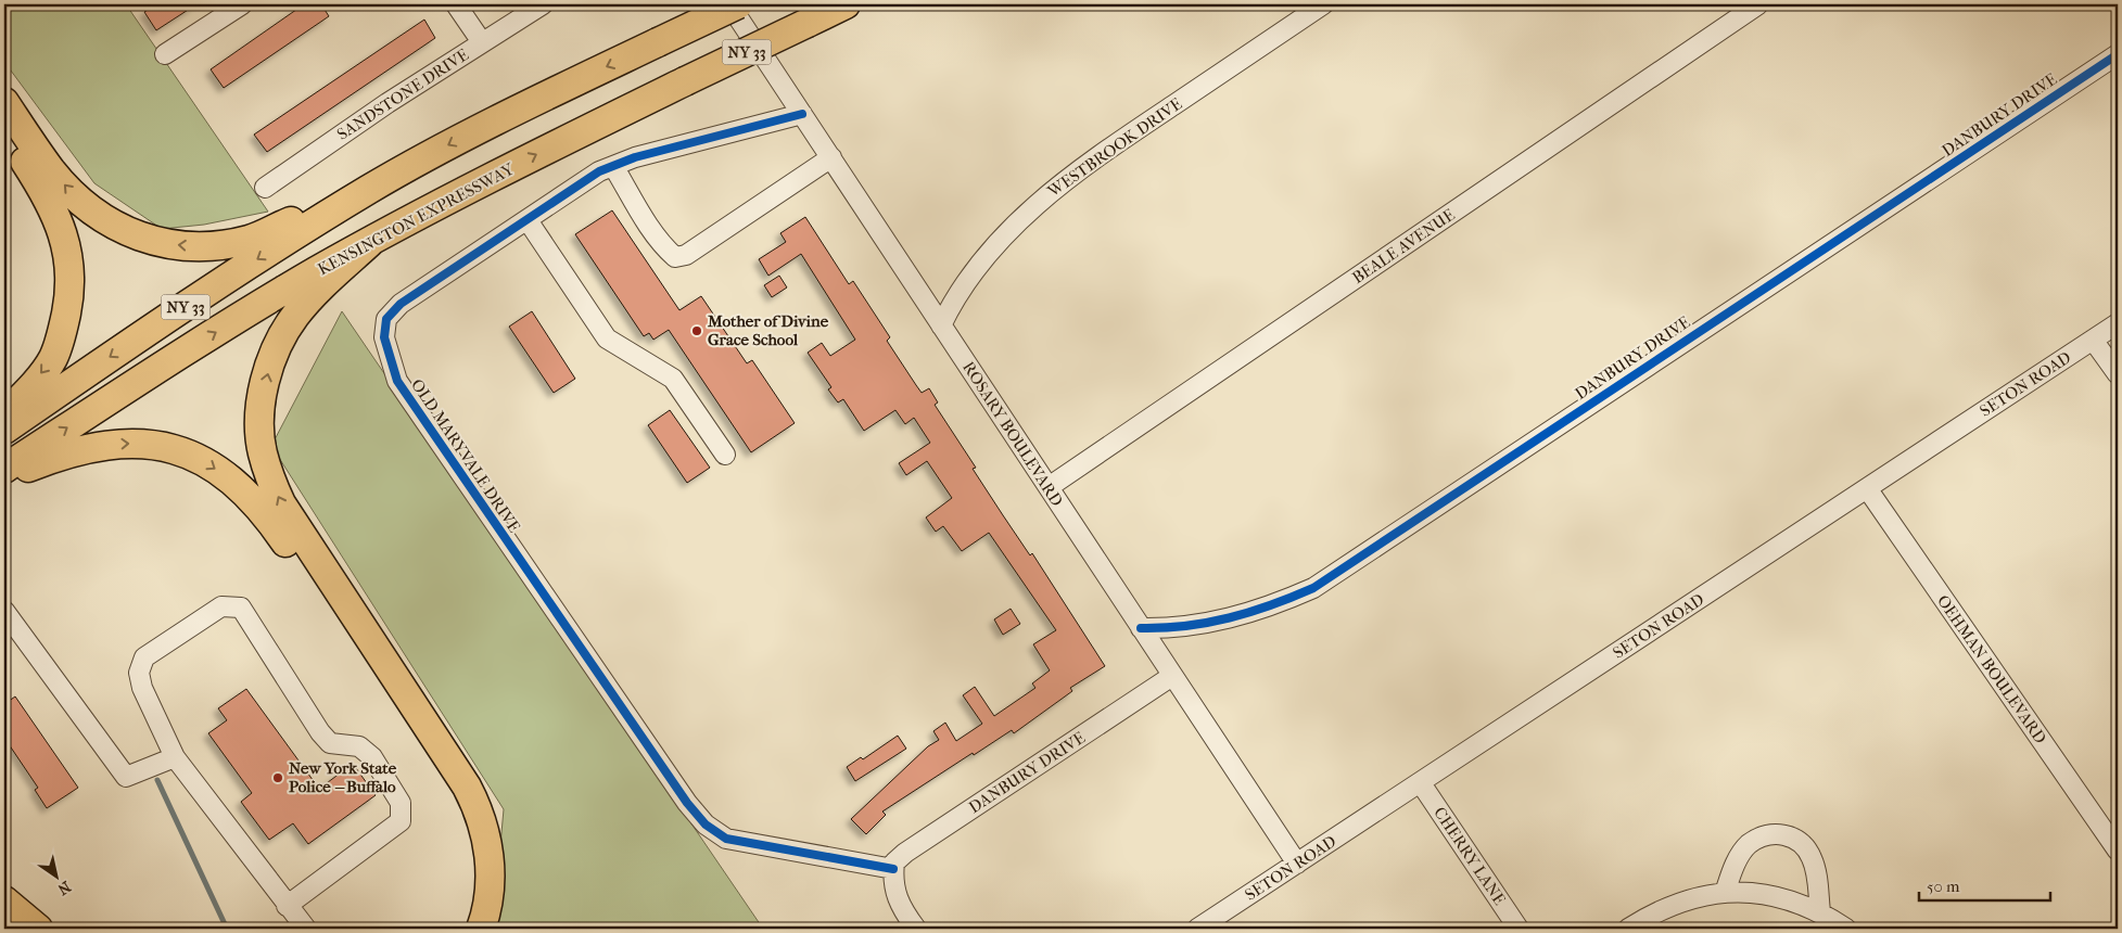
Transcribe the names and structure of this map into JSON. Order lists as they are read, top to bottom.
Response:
{
  "streets": {
    "highway": ["NY 33", "KENSINGTON EXPRESSWAY"],
    "street": [
      "SANDSTONE DRIVE",
      "DANBURY DRIVE",
      "WESTBROOK DRIVE",
      "BEALE AVENUE",
      "SETON ROAD",
      "ROSARY BOULEVARD",
      "OLD MARYVALE DRIVE",
      "OEHMAN BOULEVARD",
      "CHERRY LANE"
    ]
  },
  "crossings": [
    ["DANBURY DRIVE", "ROSARY BOULEVARD"],
    ["DANBURY DRIVE", "OLD MARYVALE DRIVE"],
    ["WESTBROOK DRIVE", "ROSARY BOULEVARD"],
    ["BEALE AVENUE", "ROSARY BOULEVARD"],
    ["SETON ROAD", "ROSARY BOULEVARD"],
    ["SETON ROAD", "OEHMAN BOULEVARD"],
    ["SETON ROAD", "CHERRY LANE"],
    ["ROSARY BOULEVARD", "OLD MARYVALE DRIVE"]
  ],
  "places": ["Mother of Divine Grace School", "New York State Police -- Buffalo"],
  "scale_bar": "50 m",
  "north": "bottom right"
}
